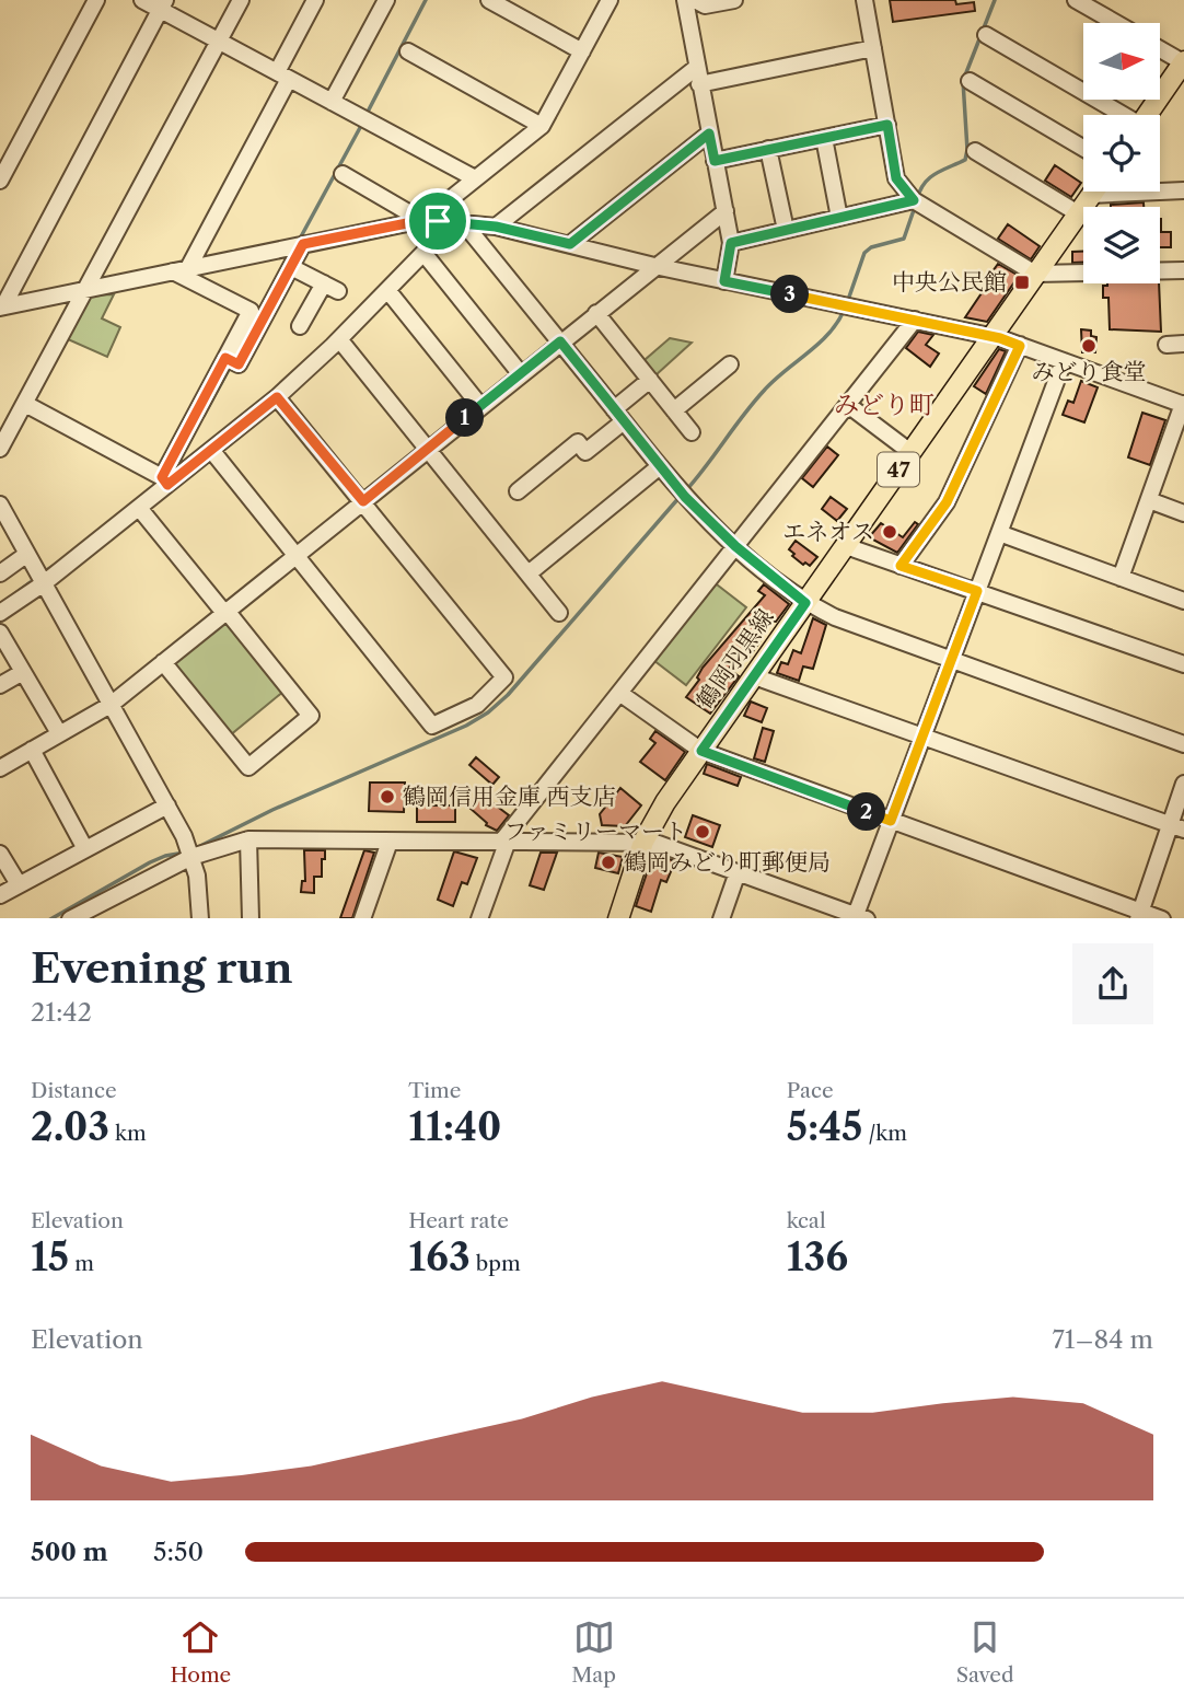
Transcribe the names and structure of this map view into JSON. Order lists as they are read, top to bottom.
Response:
{
  "streets": {
    "main road": ["47", "鶴岡羽黒線"]
  },
  "districts": ["みどり町"],
  "places": {
    "transit": ["中央公民館"],
    "other": [
      "みどり食堂",
      "エネオス",
      "鶴岡信用金庫 西支店",
      "ファミリーマート",
      "鶴岡みどり町郵便局"
    ]
  },
  "north": "right",
  "page": {
    "pins": ["3", "1", "2"],
    "heading": ["Evening run", "21:42"],
    "stats": [
      ["Distance", "2.03 km"],
      ["Time", "11:40"],
      ["Pace", "5:45 /km"],
      ["Elevation", "15 m"],
      ["Heart rate", "163 bpm"],
      ["kcal", "136"]
    ],
    "chart": ["Elevation", "71–84 m"],
    "list": [
      {
        "name": "500 m",
        "note": "5:50"
      }
    ],
    "tabs": ["Home", "Map", "Saved"]
  }
}
